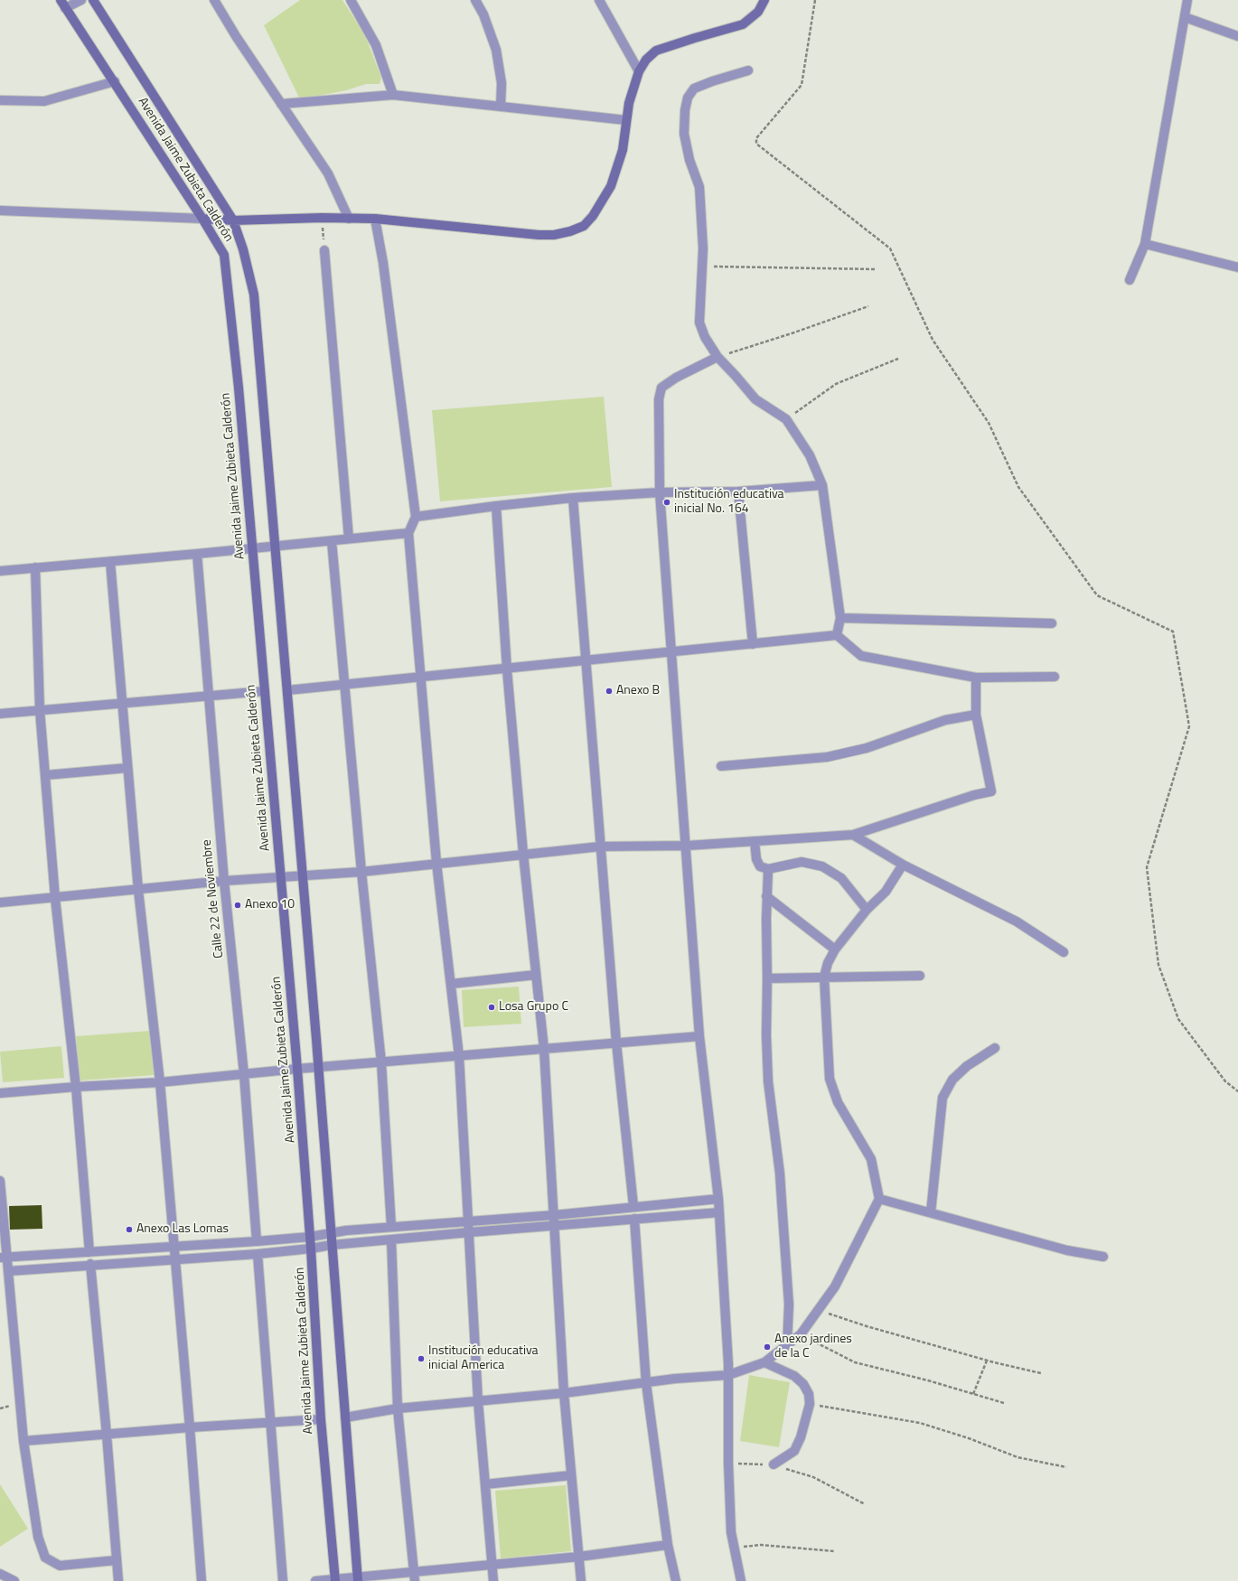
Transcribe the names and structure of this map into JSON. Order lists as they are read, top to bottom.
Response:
{
  "streets": {
    "street": ["Avenida Jaime Zubieta Calderón", "Calle 22 de Noviembre"]
  },
  "places": [
    "Institución educativa inicial No. 164",
    "Anexo B",
    "Anexo 10",
    "Losa Grupo C",
    "Anexo Las Lomas",
    "Anexo jardines de la C",
    "Institución educativa inicial America"
  ]
}
